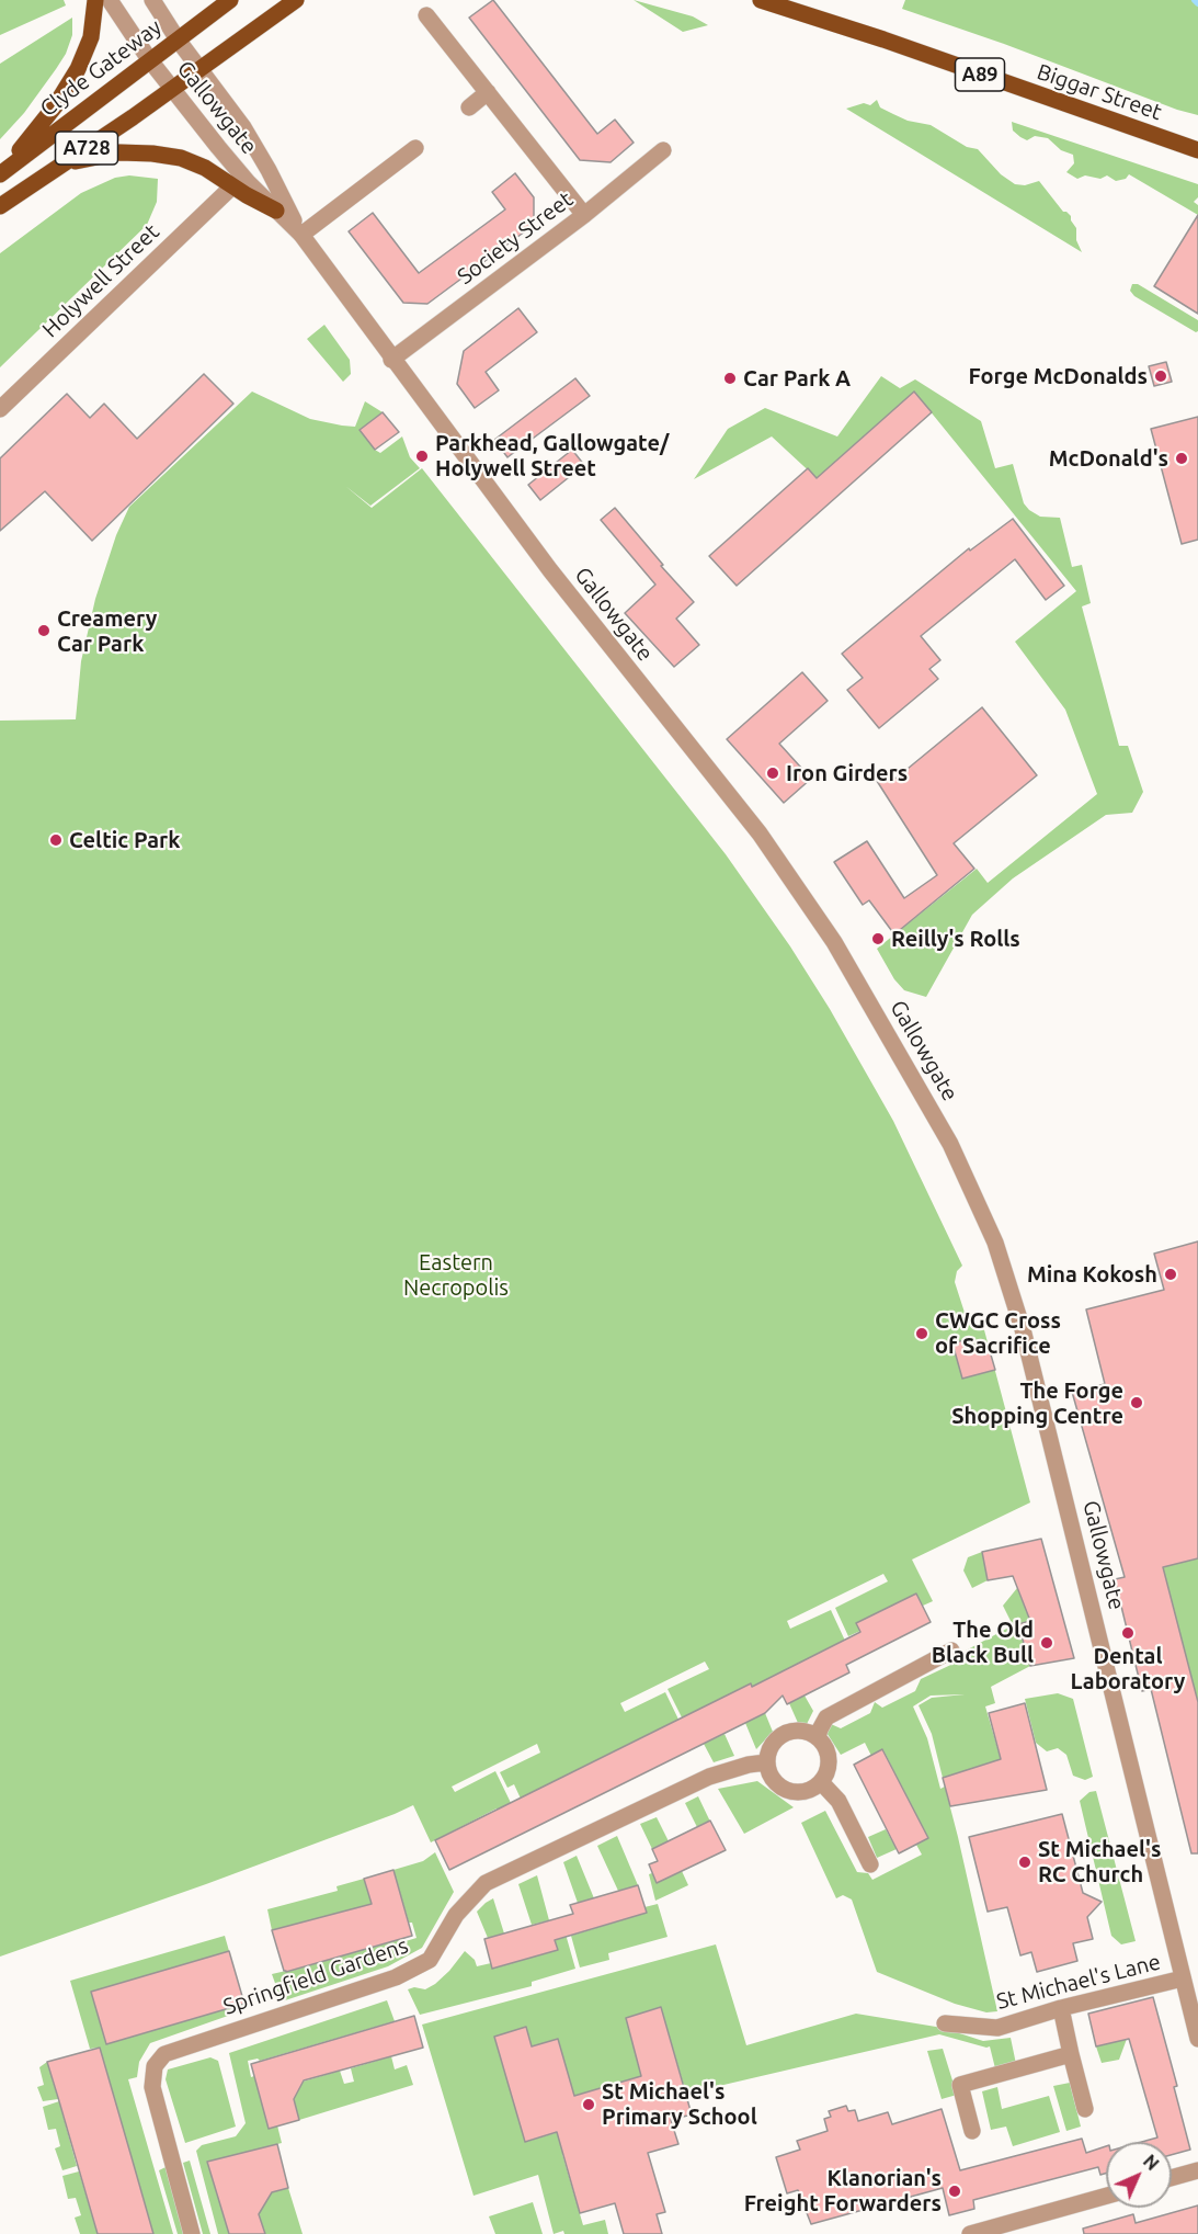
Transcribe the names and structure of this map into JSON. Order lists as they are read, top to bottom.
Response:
{
  "streets": {
    "main road": [
      "Clyde Gateway",
      "A89",
      "Biggar Street",
      "A728"
    ],
    "street": [
      "Gallowgate",
      "Society Street",
      "Holywell Street",
      "Springfield Gardens",
      "St Michael's Lane"
    ]
  },
  "crossings": [
    ["Clyde Gateway", "Gallowgate"],
    ["Gallowgate", "A728"],
    ["Gallowgate", "Society Street"],
    ["Gallowgate", "St Michael's Lane"]
  ],
  "parks": ["Eastern Necropolis"],
  "places": [
    "Forge McDonalds",
    "Car Park A",
    "Parkhead, Gallowgate/ Holywell Street",
    "McDonald's",
    "Creamery Car Park",
    "Iron Girders",
    "Celtic Park",
    "Reilly's Rolls",
    "Mina Kokosh",
    "CWGC Cross of Sacrifice",
    "The Forge Shopping Centre",
    "Dental Laboratory",
    "The Old Black Bull",
    "St Michael's RC Church",
    "St Michael's Primary School",
    "Klanorian's Freight Forwarders"
  ],
  "north": "top right"
}
